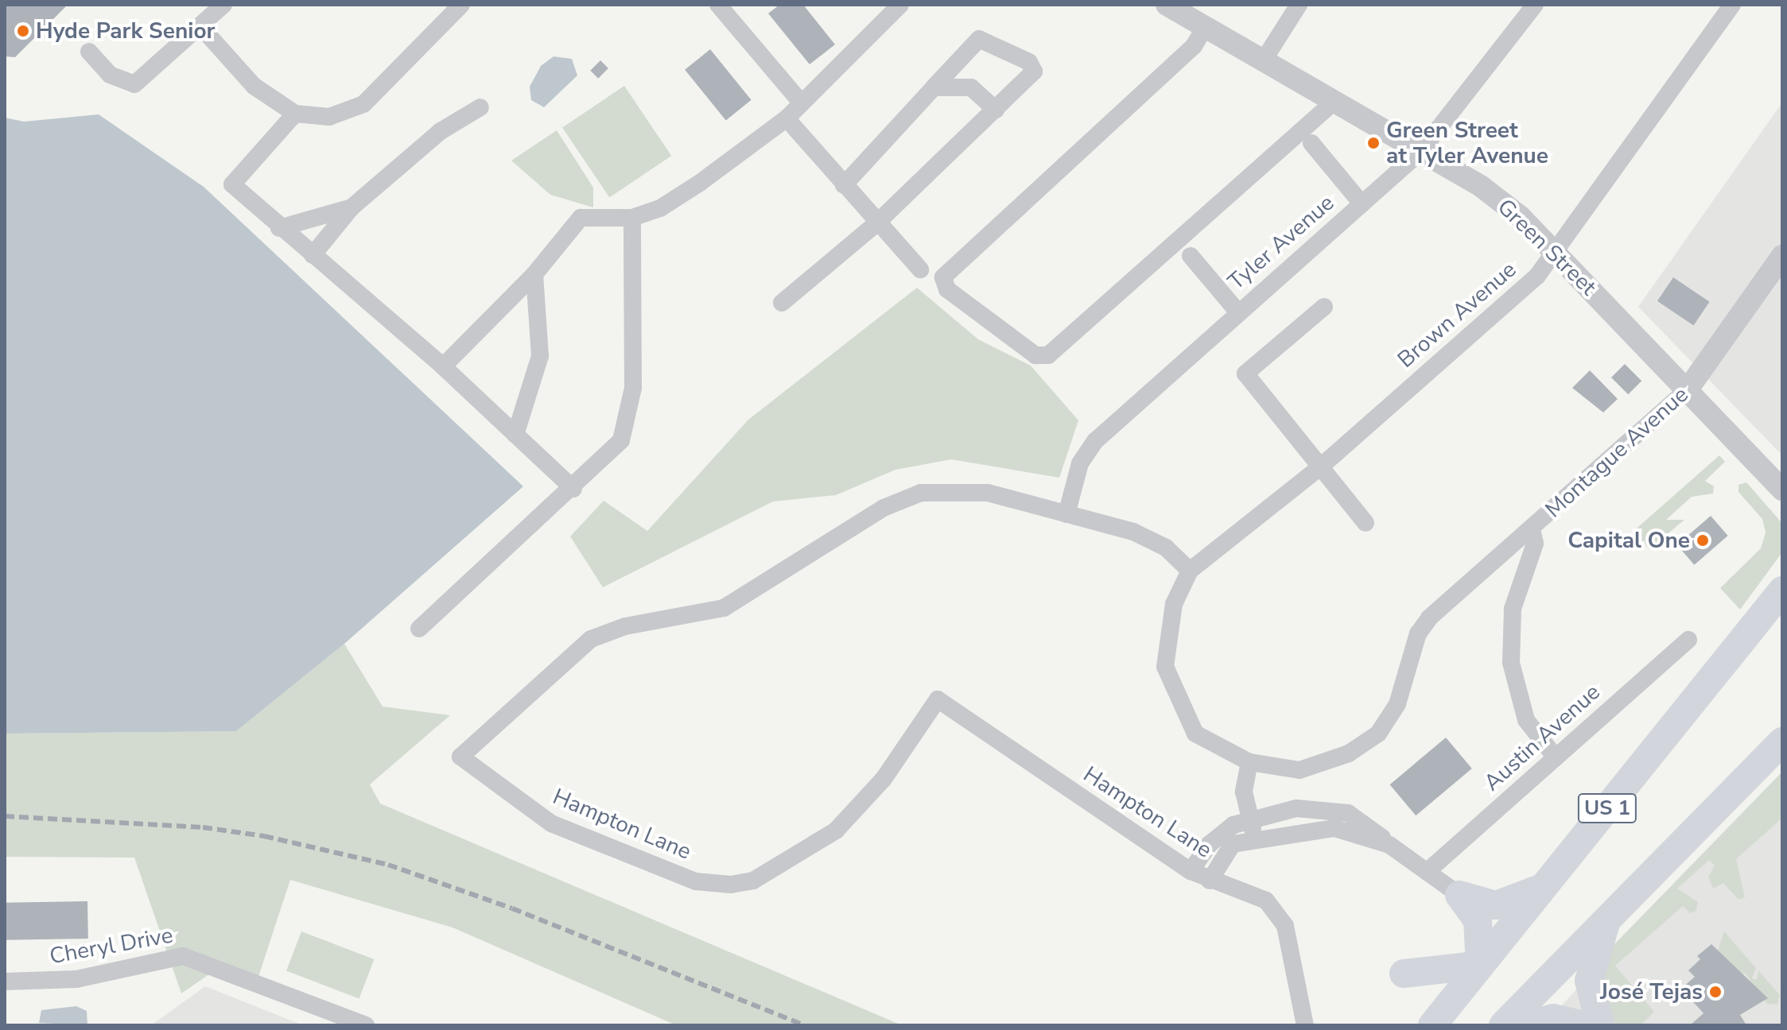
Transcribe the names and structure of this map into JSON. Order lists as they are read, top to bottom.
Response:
{
  "streets": {
    "highway": ["US 1"],
    "street": [
      "Tyler Avenue",
      "Green Street",
      "Brown Avenue",
      "Montague Avenue",
      "Austin Avenue",
      "Hampton Lane",
      "Cheryl Drive"
    ]
  },
  "crossings": [
    ["Tyler Avenue", "Green Street"],
    ["Tyler Avenue", "Hampton Lane"],
    ["Green Street", "Brown Avenue"],
    ["Green Street", "Montague Avenue"],
    ["Brown Avenue", "Hampton Lane"]
  ],
  "places": [
    "Hyde Park Senior",
    "Green Street at Tyler Avenue",
    "Capital One",
    "José Tejas"
  ]
}
